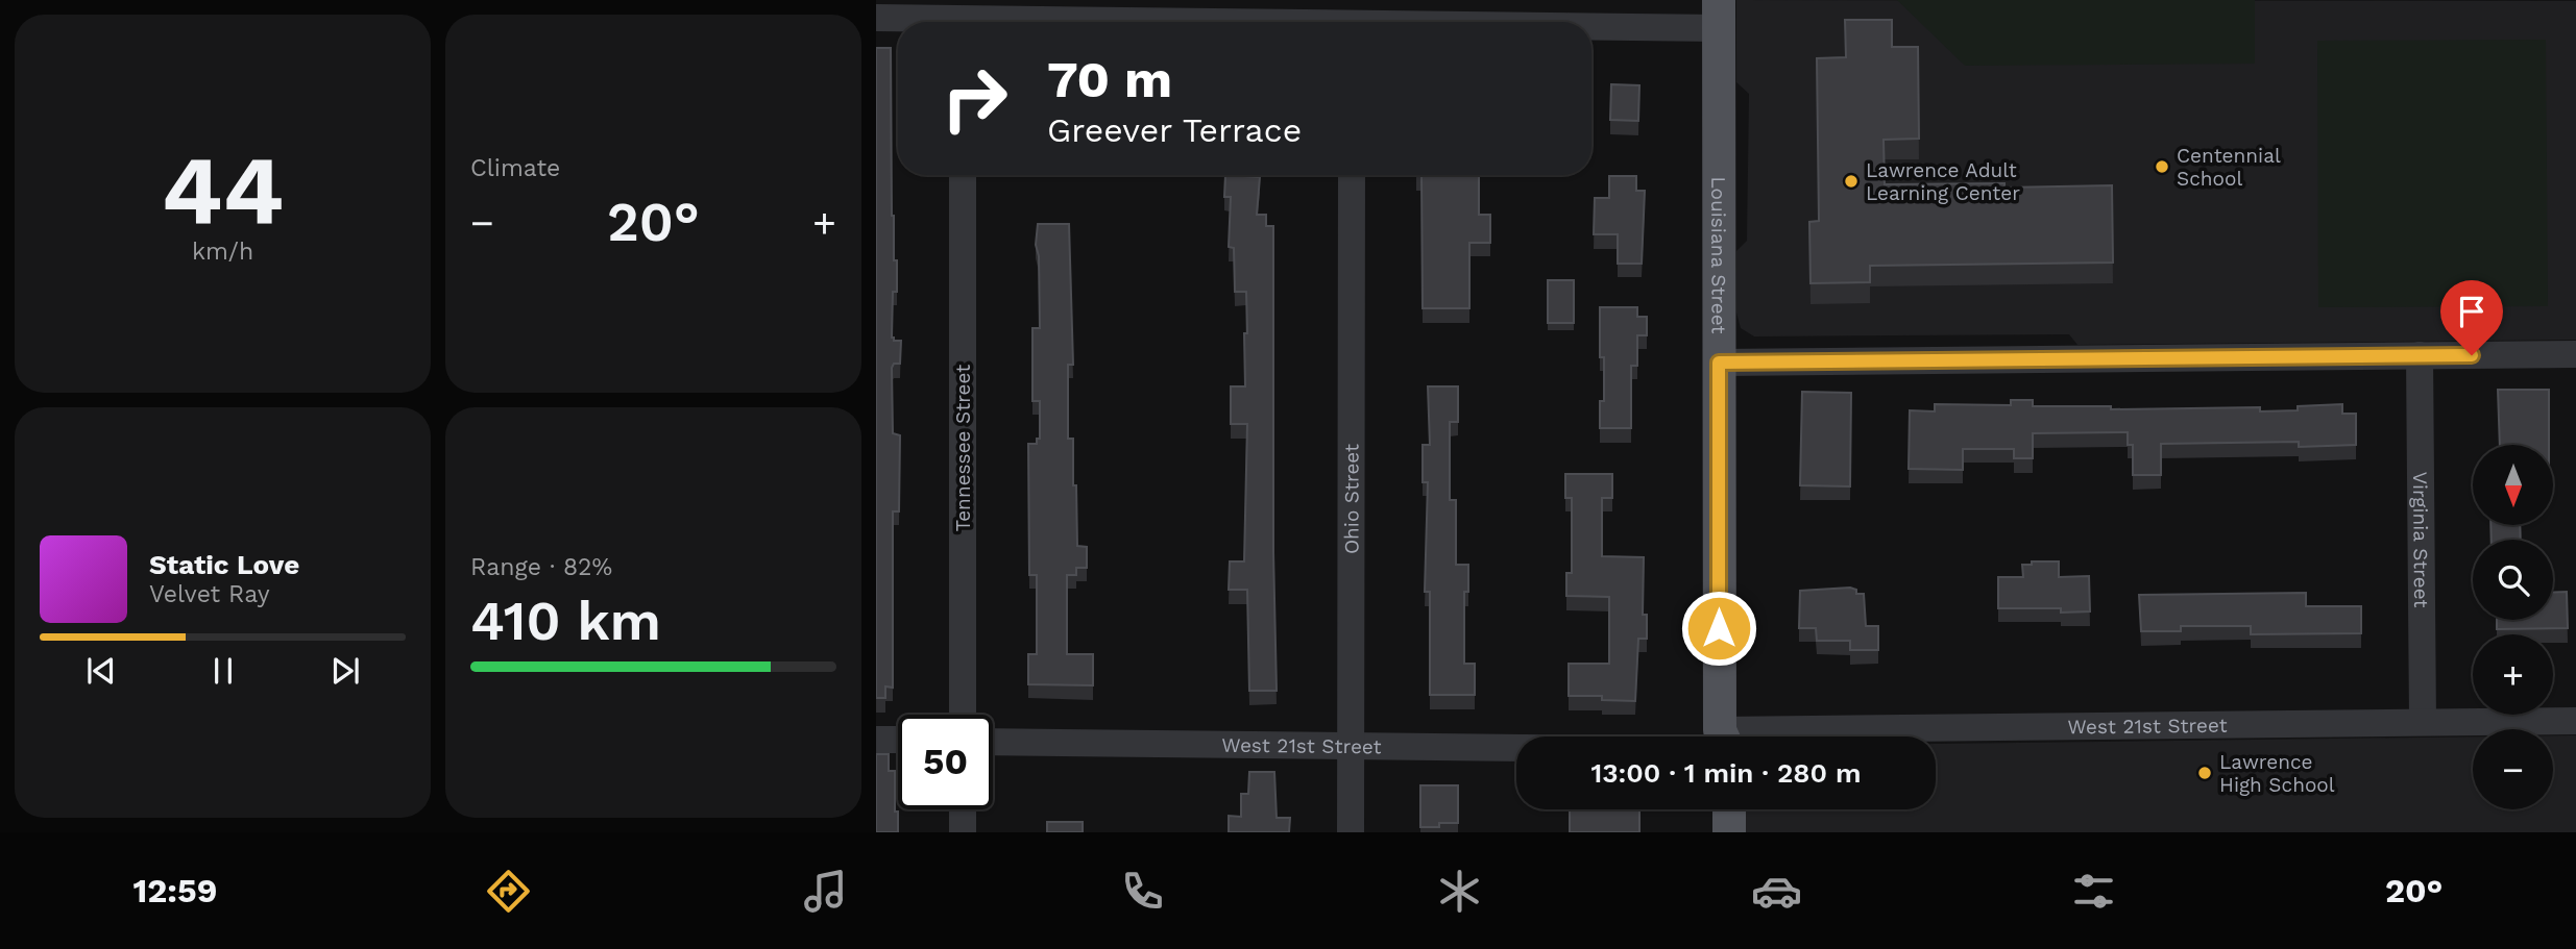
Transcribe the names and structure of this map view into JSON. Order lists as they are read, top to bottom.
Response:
{
  "streets": {
    "main road": ["Louisiana Street"],
    "street": [
      "Tennessee Street",
      "Ohio Street",
      "Virginia Street",
      "West 21st Street"
    ]
  },
  "crossings": [
    ["Ohio Street", "West 21st Street"],
    ["Virginia Street", "West 21st Street"]
  ],
  "places": ["Centennial School", "Lawrence Adult Learning Center", "Lawrence High School"],
  "north": "bottom",
  "page": {
    "tile": [
      ["44", "km/h"],
      "Climate",
      ["Range · 82%", "410 km"]
    ],
    "turn": ["70 m", "Greever Terrace"],
    "heat": ["−", "20°", "+"],
    "map_buttons": ["+", "−"],
    "song": ["Static Love", "Velvet Ray"],
    "limit": "50",
    "trip": "13:00 · 1 min · 280 m",
    "tabs": ["12:59", "20°"]
  }
}
